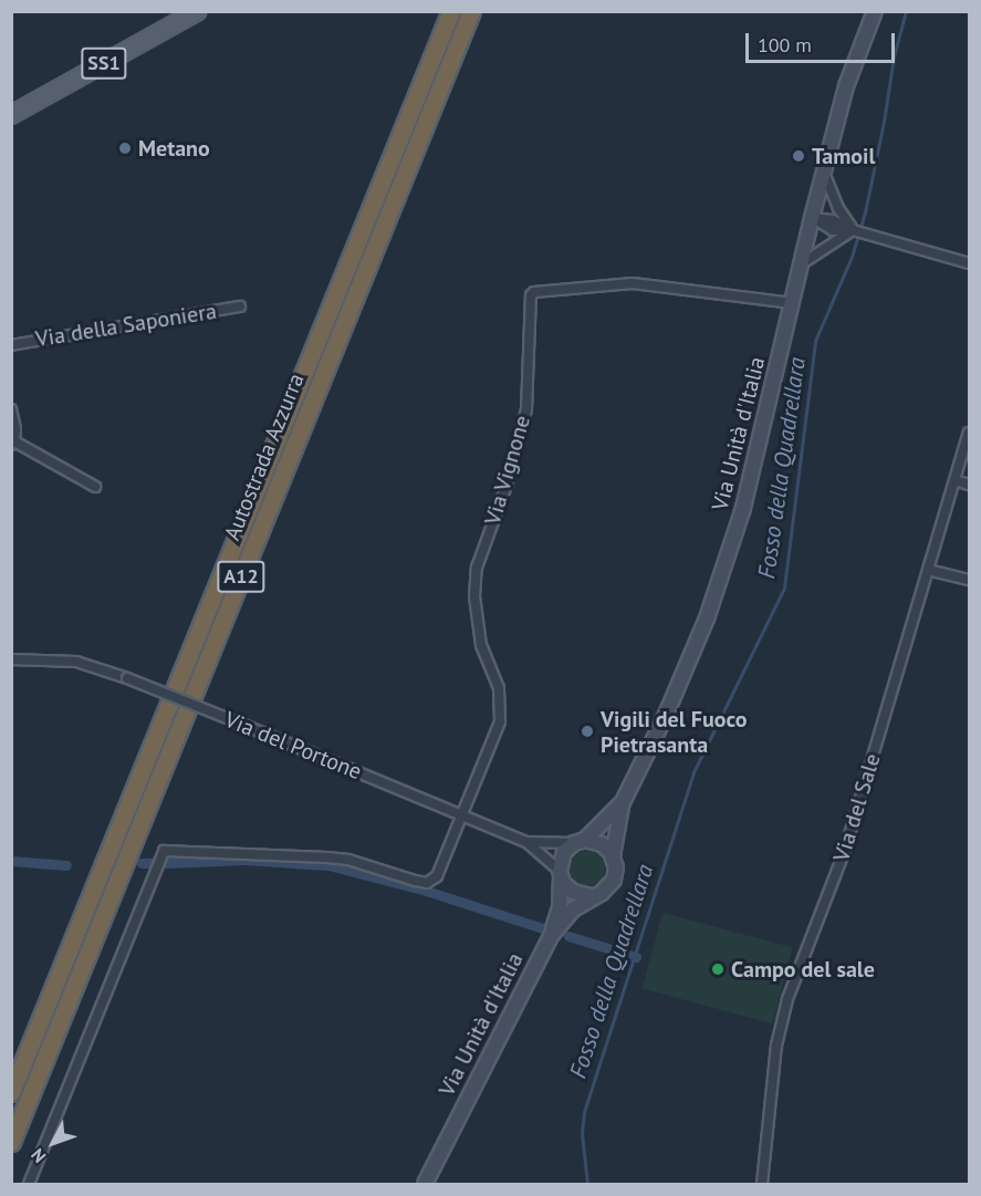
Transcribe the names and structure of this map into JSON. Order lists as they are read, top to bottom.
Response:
{
  "streets": {
    "highway": ["Autostrada Azzurra", "A12"],
    "main road": ["SS1", "Via Unità d'Italia"],
    "street": [
      "Via della Saponiera",
      "Via Vignone",
      "Via del Portone",
      "Via del Sale"
    ]
  },
  "crossings": [
    ["Via Unità d'Italia", "Via Vignone"],
    ["Via Unità d'Italia", "Via del Portone"],
    ["Via Vignone", "Via del Portone"]
  ],
  "water": ["Fosso della Quadrellara"],
  "places": [
    "Metano",
    "Tamoil",
    "Vigili del Fuoco Pietrasanta",
    "Campo del sale"
  ],
  "scale_bar": "100 m",
  "north": "bottom left"
}
